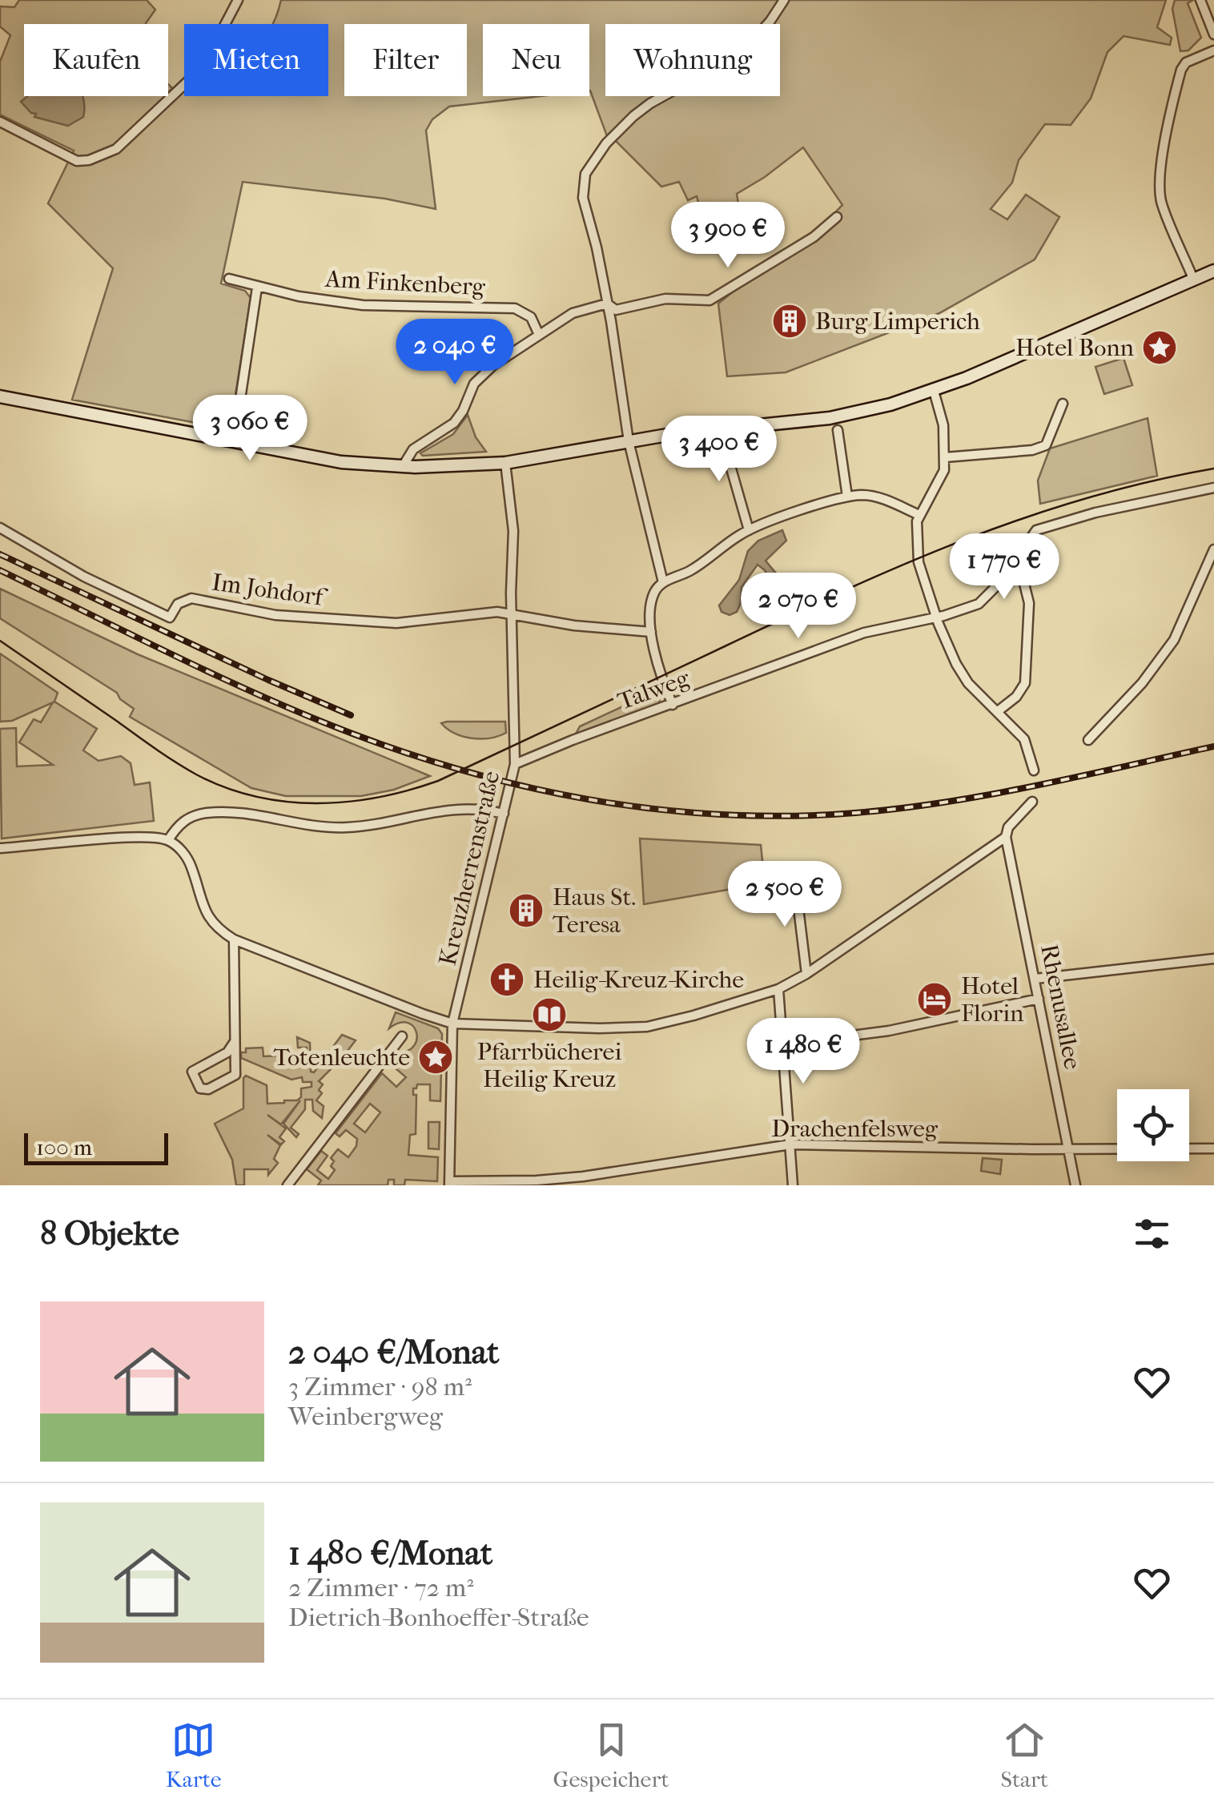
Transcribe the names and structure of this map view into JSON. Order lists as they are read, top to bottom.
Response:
{
  "streets": {
    "street": [
      "Am Finkenberg",
      "Im Johdorf",
      "Talweg",
      "Kreuzherrenstraße",
      "Rhenusallee",
      "Drachenfelsweg"
    ]
  },
  "crossings": [
    ["Im Johdorf", "Kreuzherrenstraße"],
    ["Talweg", "Kreuzherrenstraße"],
    ["Kreuzherrenstraße", "Drachenfelsweg"],
    ["Rhenusallee", "Drachenfelsweg"]
  ],
  "places": {
    "building": ["Burg Limperich", "Haus St. Teresa"],
    "place": ["Hotel Bonn", "Totenleuchte"],
    "church": ["Heilig-Kreuz-Kirche"],
    "hotel": ["Hotel Florin"],
    "library": ["Pfarrbücherei Heilig Kreuz"]
  },
  "scale_bar": "100 m",
  "page": {
    "chip": [
      "Kaufen",
      "Mieten",
      "Filter",
      "Neu",
      "Wohnung"
    ],
    "price": [
      "3 900 €",
      "2 040 €",
      "3 060 €",
      "3 400 €",
      "1 770 €",
      "2 070 €",
      "2 500 €",
      "1 480 €"
    ],
    "scale": "100 m",
    "heading": "8 Objekte",
    "list": [
      {
        "name": "2 040 €/Monat",
        "note": "3 Zimmer · 98 m² · Weinbergweg"
      },
      {
        "name": "1 480 €/Monat",
        "note": "2 Zimmer · 72 m² · Dietrich-Bonhoeffer-Straße"
      }
    ],
    "tabs": ["Karte", "Gespeichert", "Start"]
  }
}
